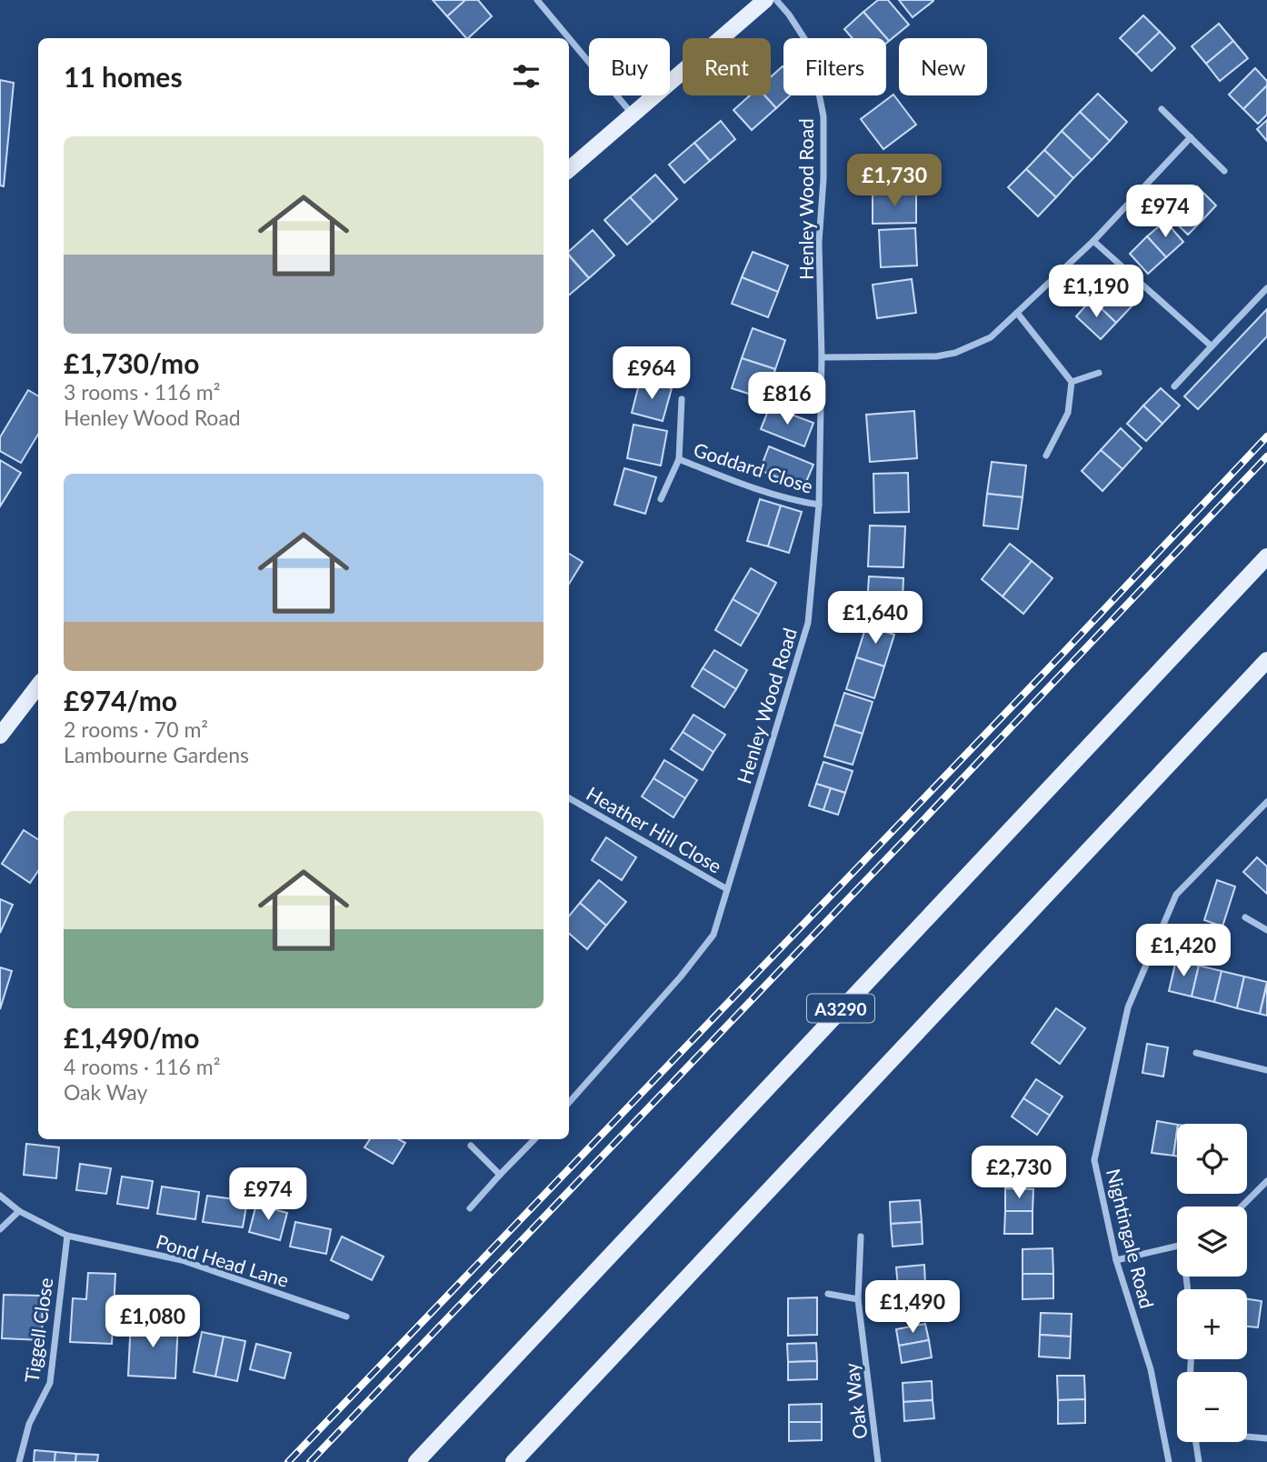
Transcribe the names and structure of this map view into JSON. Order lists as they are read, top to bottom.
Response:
{
  "streets": {
    "main road": ["A3290"],
    "street": [
      "Henley Wood Road",
      "Goddard Close",
      "Heather Hill Close",
      "Nightingale Road",
      "Pond Head Lane",
      "Tiggell Close",
      "Oak Way"
    ]
  },
  "crossings": [
    ["Henley Wood Road", "Goddard Close"],
    ["Henley Wood Road", "Heather Hill Close"],
    ["Pond Head Lane", "Tiggell Close"]
  ],
  "page": {
    "chip": [
      "Buy",
      "Rent",
      "Filters",
      "New"
    ],
    "heading": "11 homes",
    "list": [
      {
        "name": "£1,730/mo",
        "note": "3 rooms · 116 m² · Henley Wood Road"
      },
      {
        "name": "£974/mo",
        "note": "2 rooms · 70 m² · Lambourne Gardens"
      },
      {
        "name": "£1,490/mo",
        "note": "4 rooms · 116 m² · Oak Way"
      }
    ],
    "price": [
      "£1,730",
      "£974",
      "£1,190",
      "£964",
      "£816",
      "£1,640",
      "£1,420",
      "£2,730",
      "£974",
      "£1,490",
      "£1,080"
    ],
    "map_buttons": ["+", "−"]
  }
}
